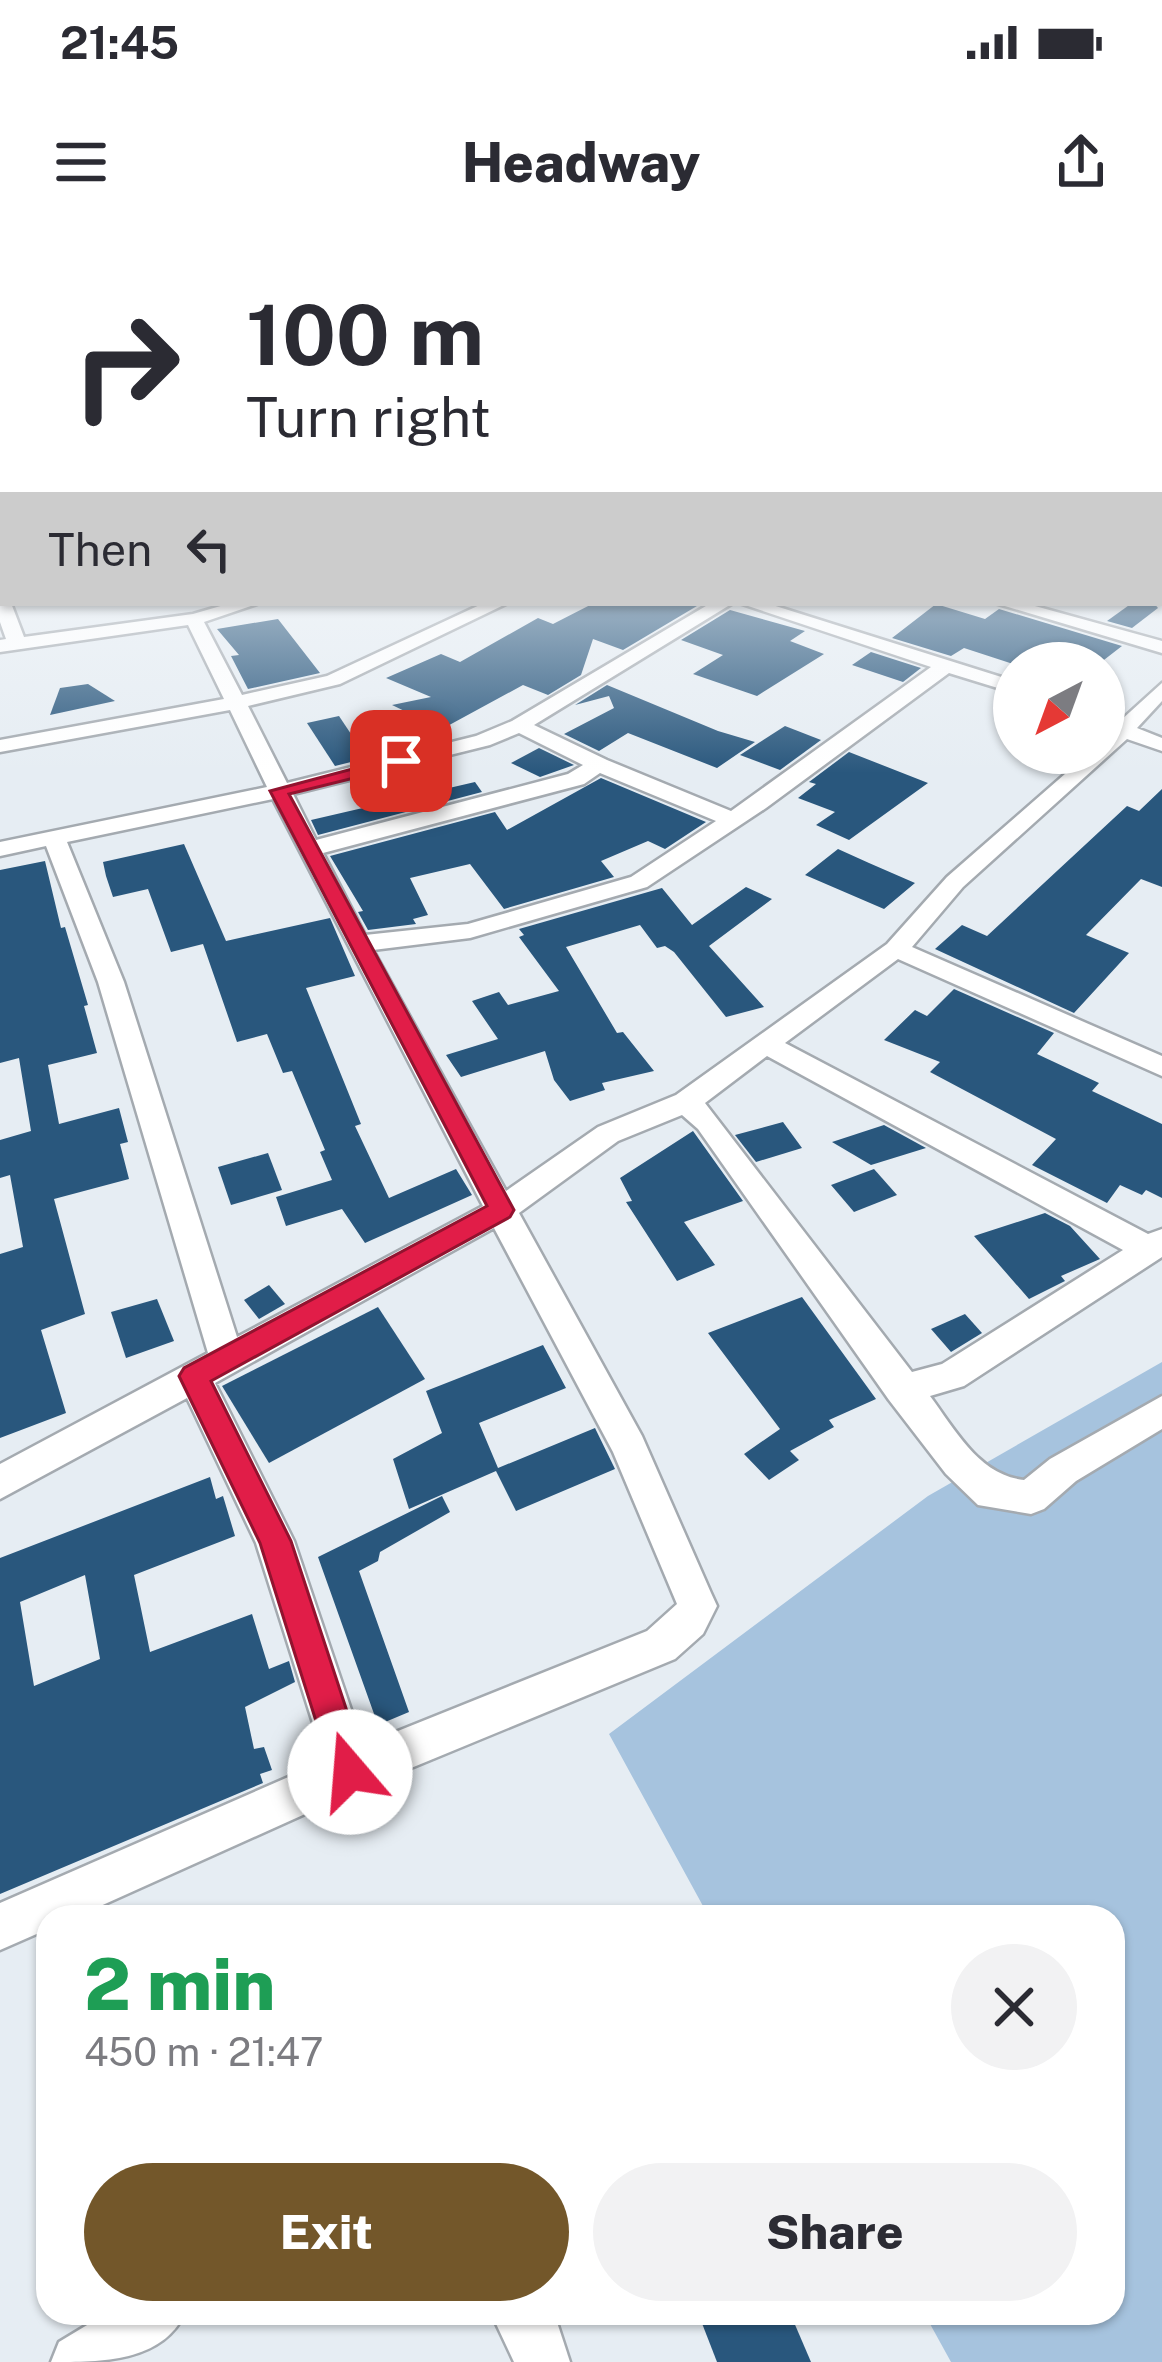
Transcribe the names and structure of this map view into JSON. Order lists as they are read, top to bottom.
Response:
{
  "north": "bottom left",
  "page": {
    "status": "21:45",
    "header": "Headway",
    "turn": ["100 m", "Turn right"],
    "then": "Then",
    "heading": ["2 min", "450 m · 21:47"],
    "buttons": ["Exit", "Share"]
  }
}
